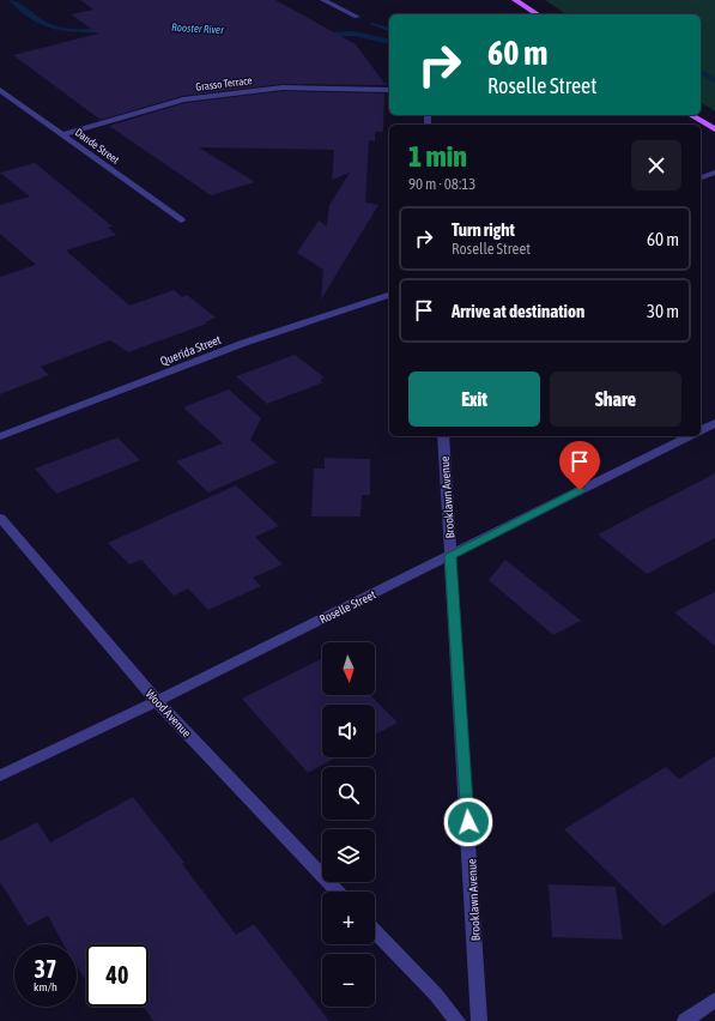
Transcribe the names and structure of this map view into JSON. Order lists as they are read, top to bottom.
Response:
{
  "streets": {
    "street": [
      "Grasso Terrace",
      "Dande Street",
      "Querida Street",
      "Brooklawn Avenue",
      "Roselle Street",
      "Wood Avenue"
    ]
  },
  "crossings": [
    ["Grasso Terrace", "Dande Street"],
    ["Brooklawn Avenue", "Roselle Street"],
    ["Roselle Street", "Wood Avenue"]
  ],
  "water": ["Rooster River"],
  "north": "bottom",
  "page": {
    "turn": ["60 m", "Roselle Street"],
    "heading": ["1 min", "90 m · 08:13"],
    "list": [
      {
        "name": "Turn right",
        "note": "Roselle Street",
        "value": "60 m"
      },
      {
        "name": "Arrive at destination",
        "value": "30 m"
      }
    ],
    "buttons": ["Exit", "Share"],
    "map_buttons": ["+", "−"],
    "speed": "37 km/h",
    "limit": "40"
  }
}
